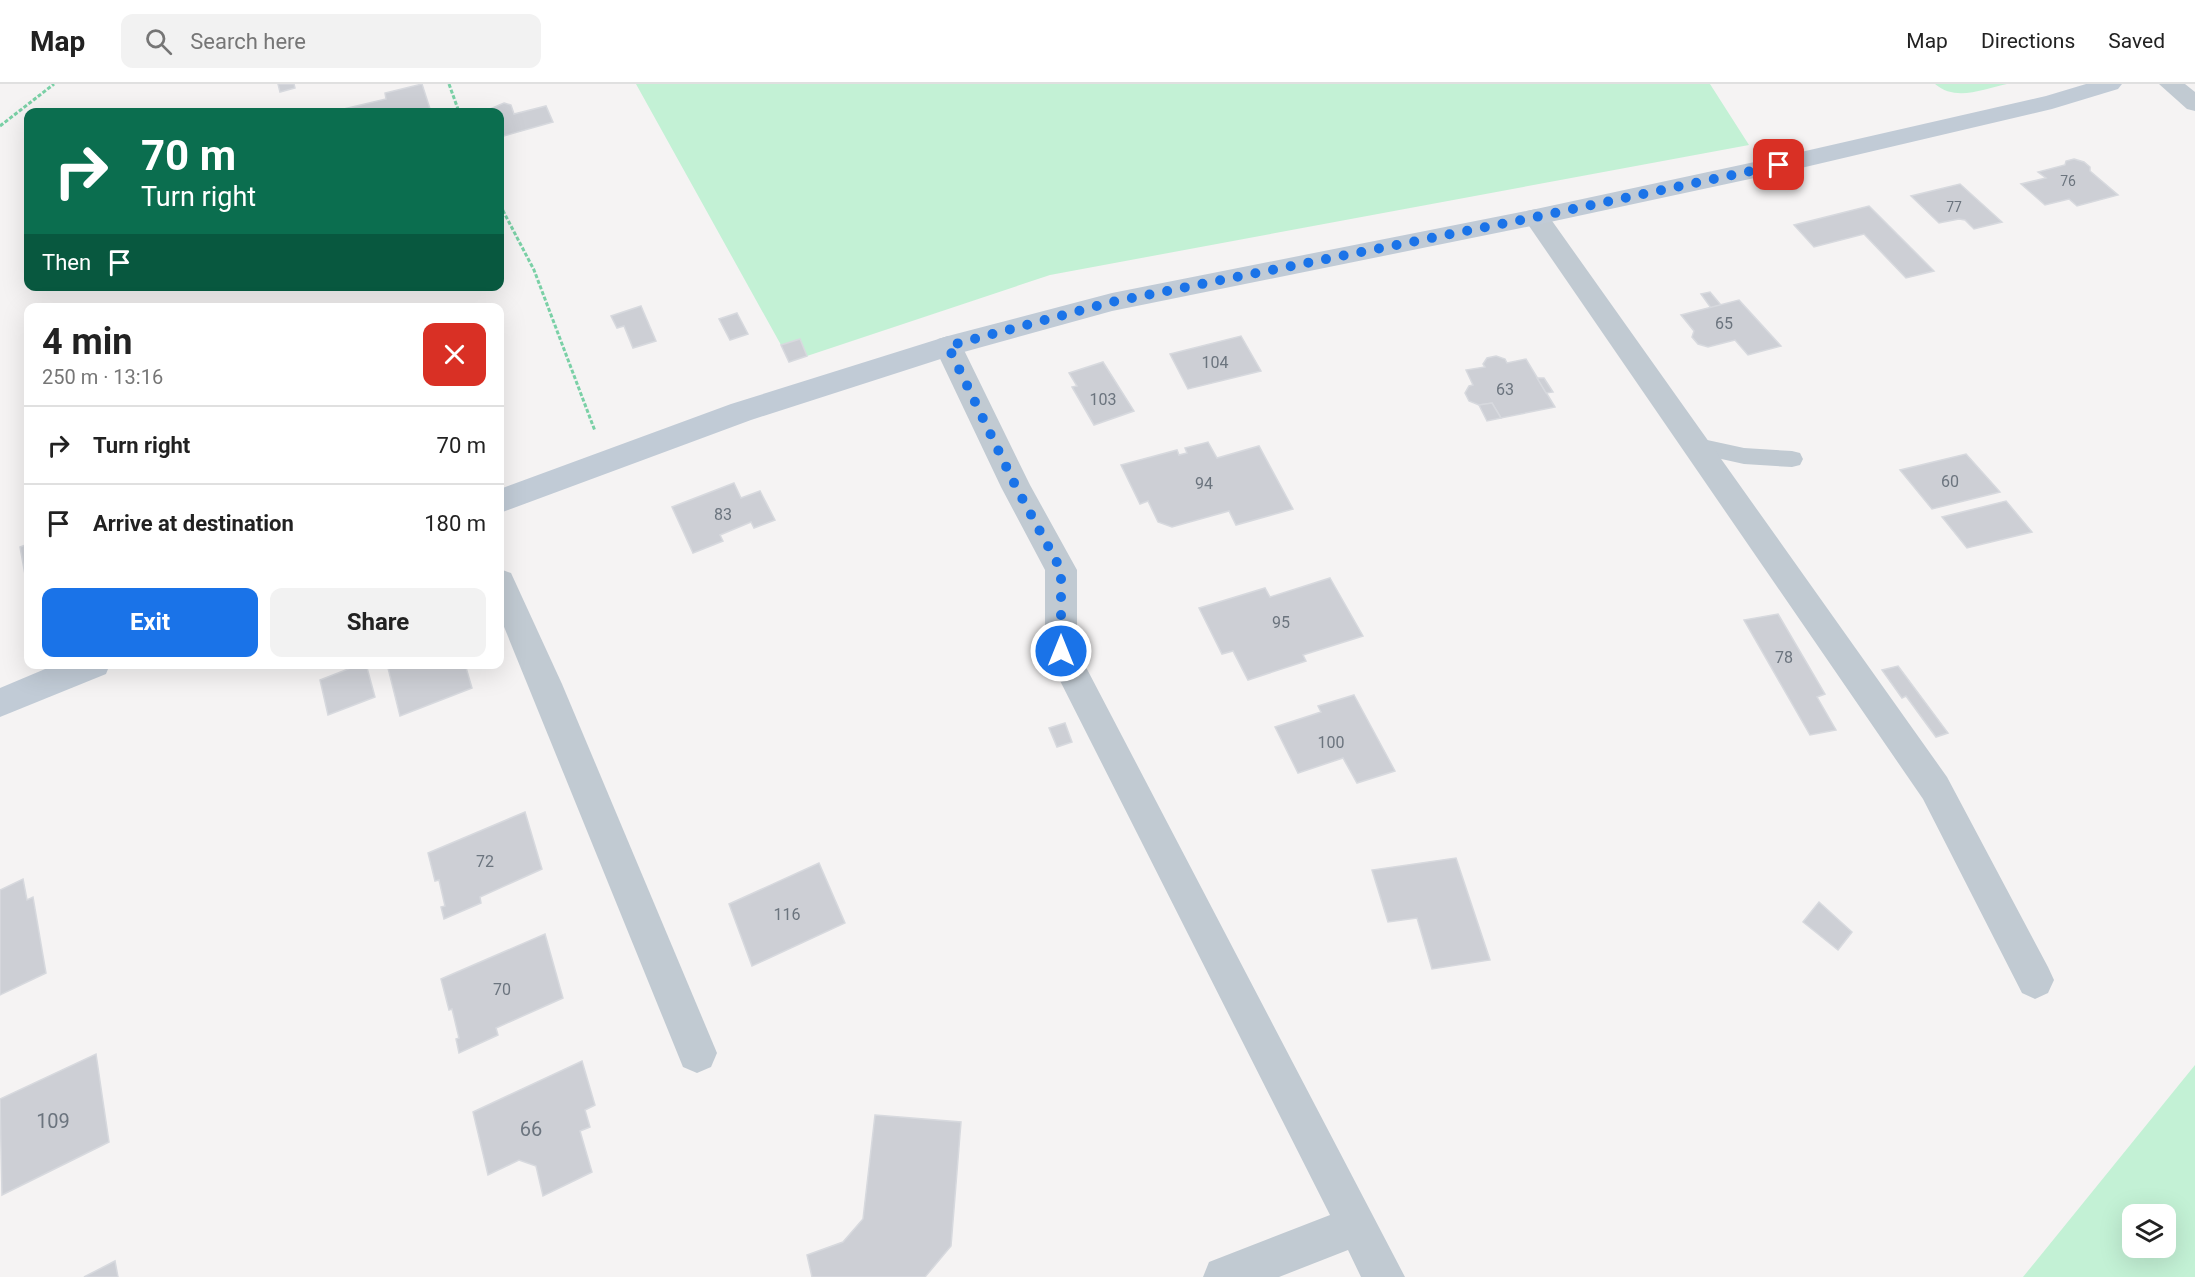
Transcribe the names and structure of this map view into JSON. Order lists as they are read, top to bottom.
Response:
{
  "house_numbers": [
    "76",
    "77",
    "65",
    "104",
    "63",
    "103",
    "60",
    "94",
    "83",
    "95",
    "78",
    "100",
    "72",
    "116",
    "70",
    "109",
    "66"
  ],
  "page": {
    "header": "Map",
    "search": "Search here",
    "nav": ["Map", "Directions", "Saved"],
    "turn": ["70 m", "Turn right"],
    "then": "Then",
    "heading": ["4 min", "250 m · 13:16"],
    "list": [
      {
        "name": "Turn right",
        "value": "70 m"
      },
      {
        "name": "Arrive at destination",
        "value": "180 m"
      }
    ],
    "buttons": ["Exit", "Share"]
  }
}
